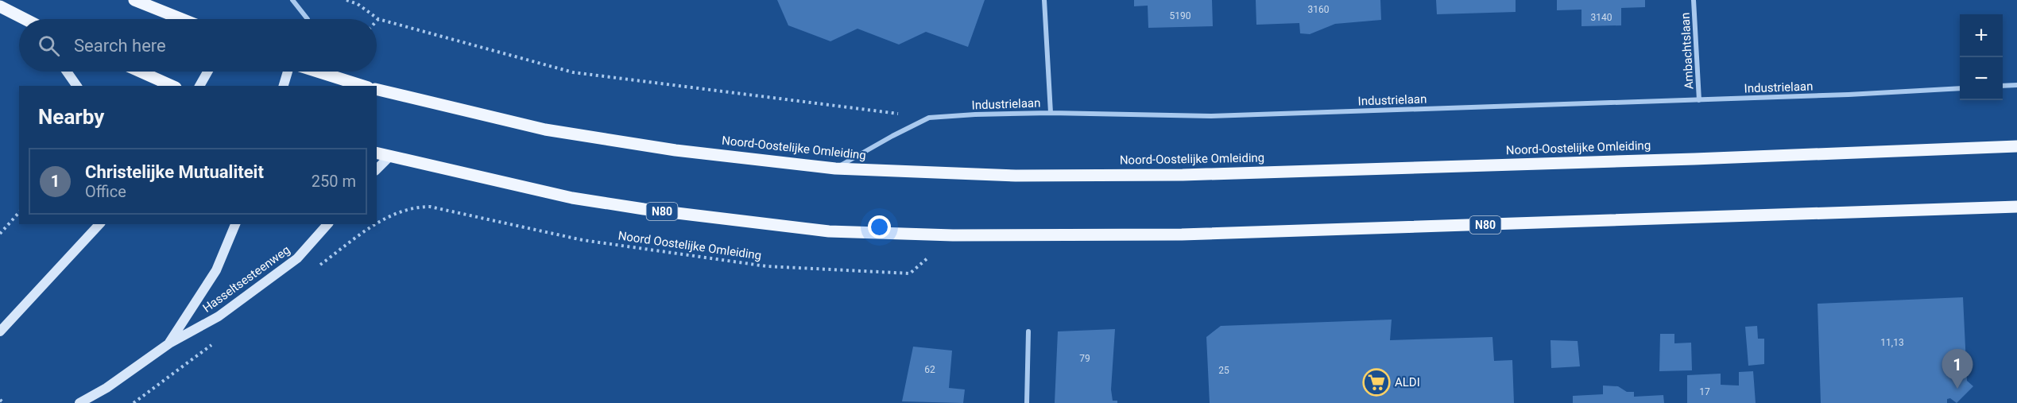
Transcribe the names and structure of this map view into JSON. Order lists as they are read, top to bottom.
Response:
{
  "streets": {
    "main road": ["Noord-Oostelijke Omleiding", "N80", "Hasseltsesteenweg"],
    "street": ["Ambachtslaan", "Industrielaan"],
    "path": ["Noord Oostelijke Omleiding"]
  },
  "crossings": [
    ["Ambachtslaan", "Industrielaan"],
    ["Industrielaan", "Noord-Oostelijke Omleiding"],
    ["N80", "Noord Oostelijke Omleiding"]
  ],
  "places": {
    "supermarket": ["ALDI"]
  },
  "house_numbers": [
    "3160",
    "5190",
    "3140",
    "11,13",
    "79",
    "62",
    "25",
    "17"
  ],
  "page": {
    "map_buttons": ["+", "−"],
    "search": "Search here",
    "heading": "Nearby",
    "list": [
      {
        "mark": "1",
        "name": "Christelijke Mutualiteit",
        "note": "Office",
        "value": "250 m"
      }
    ],
    "pins": "1"
  }
}
